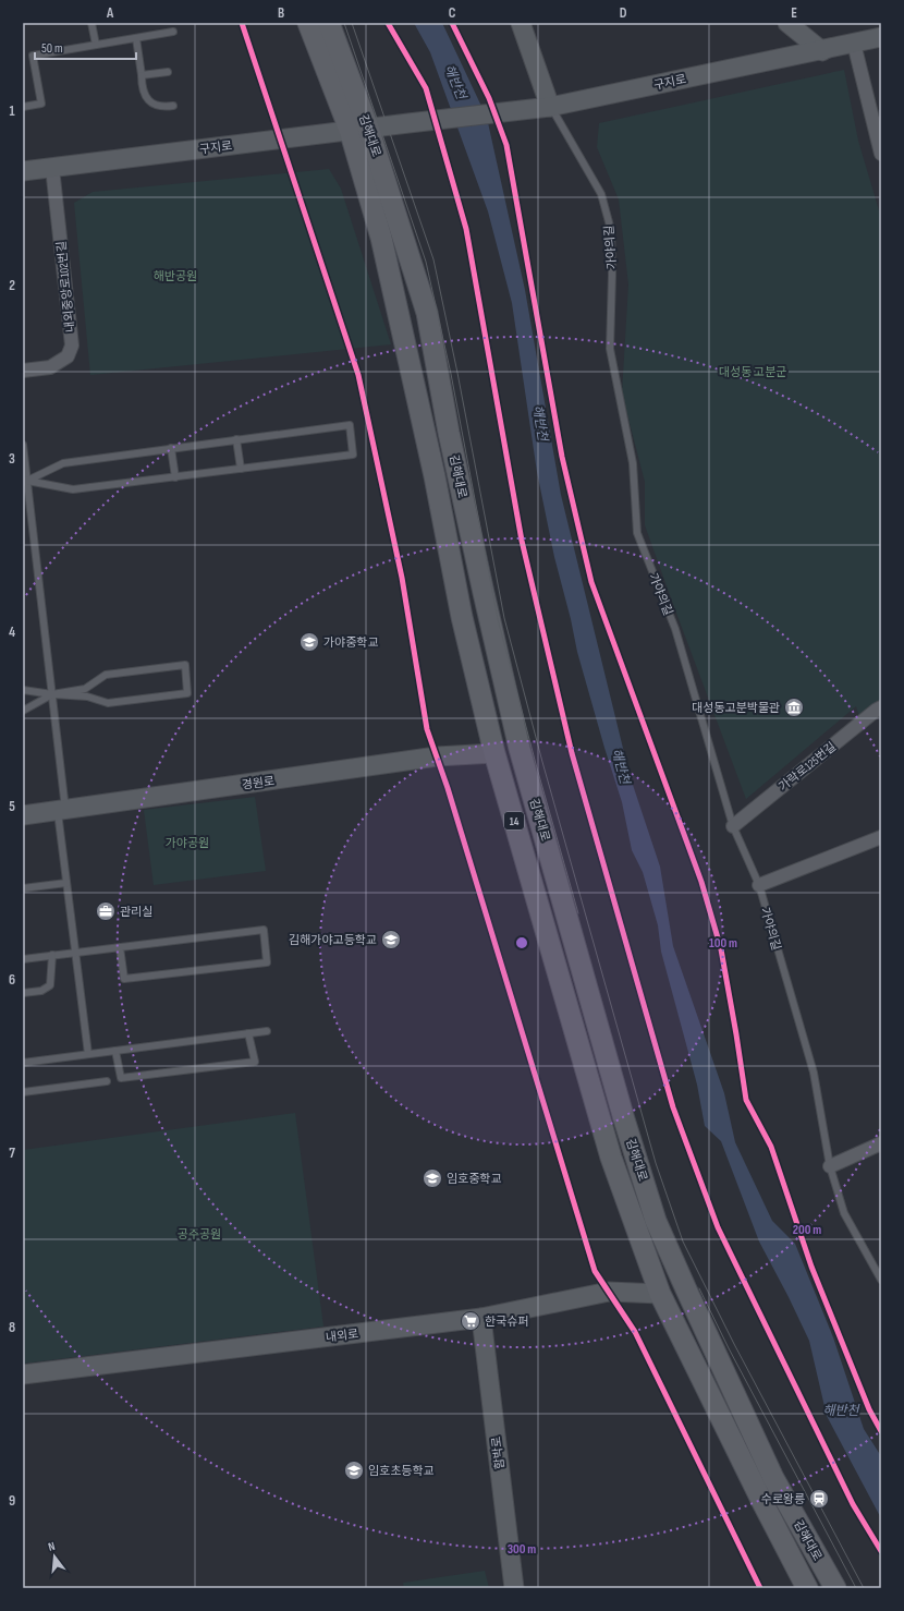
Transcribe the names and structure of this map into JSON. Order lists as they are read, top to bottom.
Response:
{
  "streets": {
    "main road": ["김해대로", "14"],
    "street": [
      "구지로",
      "가야의길",
      "내외중앙로102번길",
      "가락로125번길",
      "경원로",
      "내외로",
      "함박로"
    ]
  },
  "crossings": [
    ["구지로", "김해대로"],
    ["구지로", "가야의길"],
    ["구지로", "내외중앙로102번길"],
    ["김해대로", "경원로"],
    ["김해대로", "내외로"],
    ["가야의길", "가락로125번길"],
    ["내외로", "함박로"]
  ],
  "water": ["해반천"],
  "parks": [
    "해반공원",
    "대성동 고분군",
    "가야공원",
    "공주공원"
  ],
  "places": {
    "school or university": [
      "가야중학교",
      "김해가야고등학교",
      "임호중학교",
      "임호초등학교"
    ],
    "museum": ["대성동고분박물관"],
    "office": ["관리실"],
    "supermarket": ["한국슈퍼"],
    "station": ["수로왕릉"]
  },
  "scale_bar": "50 m",
  "north": "top",
  "grid": {
    "columns": [
      "A",
      "B",
      "C",
      "D",
      "E"
    ],
    "rows": [
      "1",
      "2",
      "3",
      "4",
      "5",
      "6",
      "7",
      "8",
      "9"
    ]
  },
  "rings": ["100 m", "200 m", "300 m"]
}
